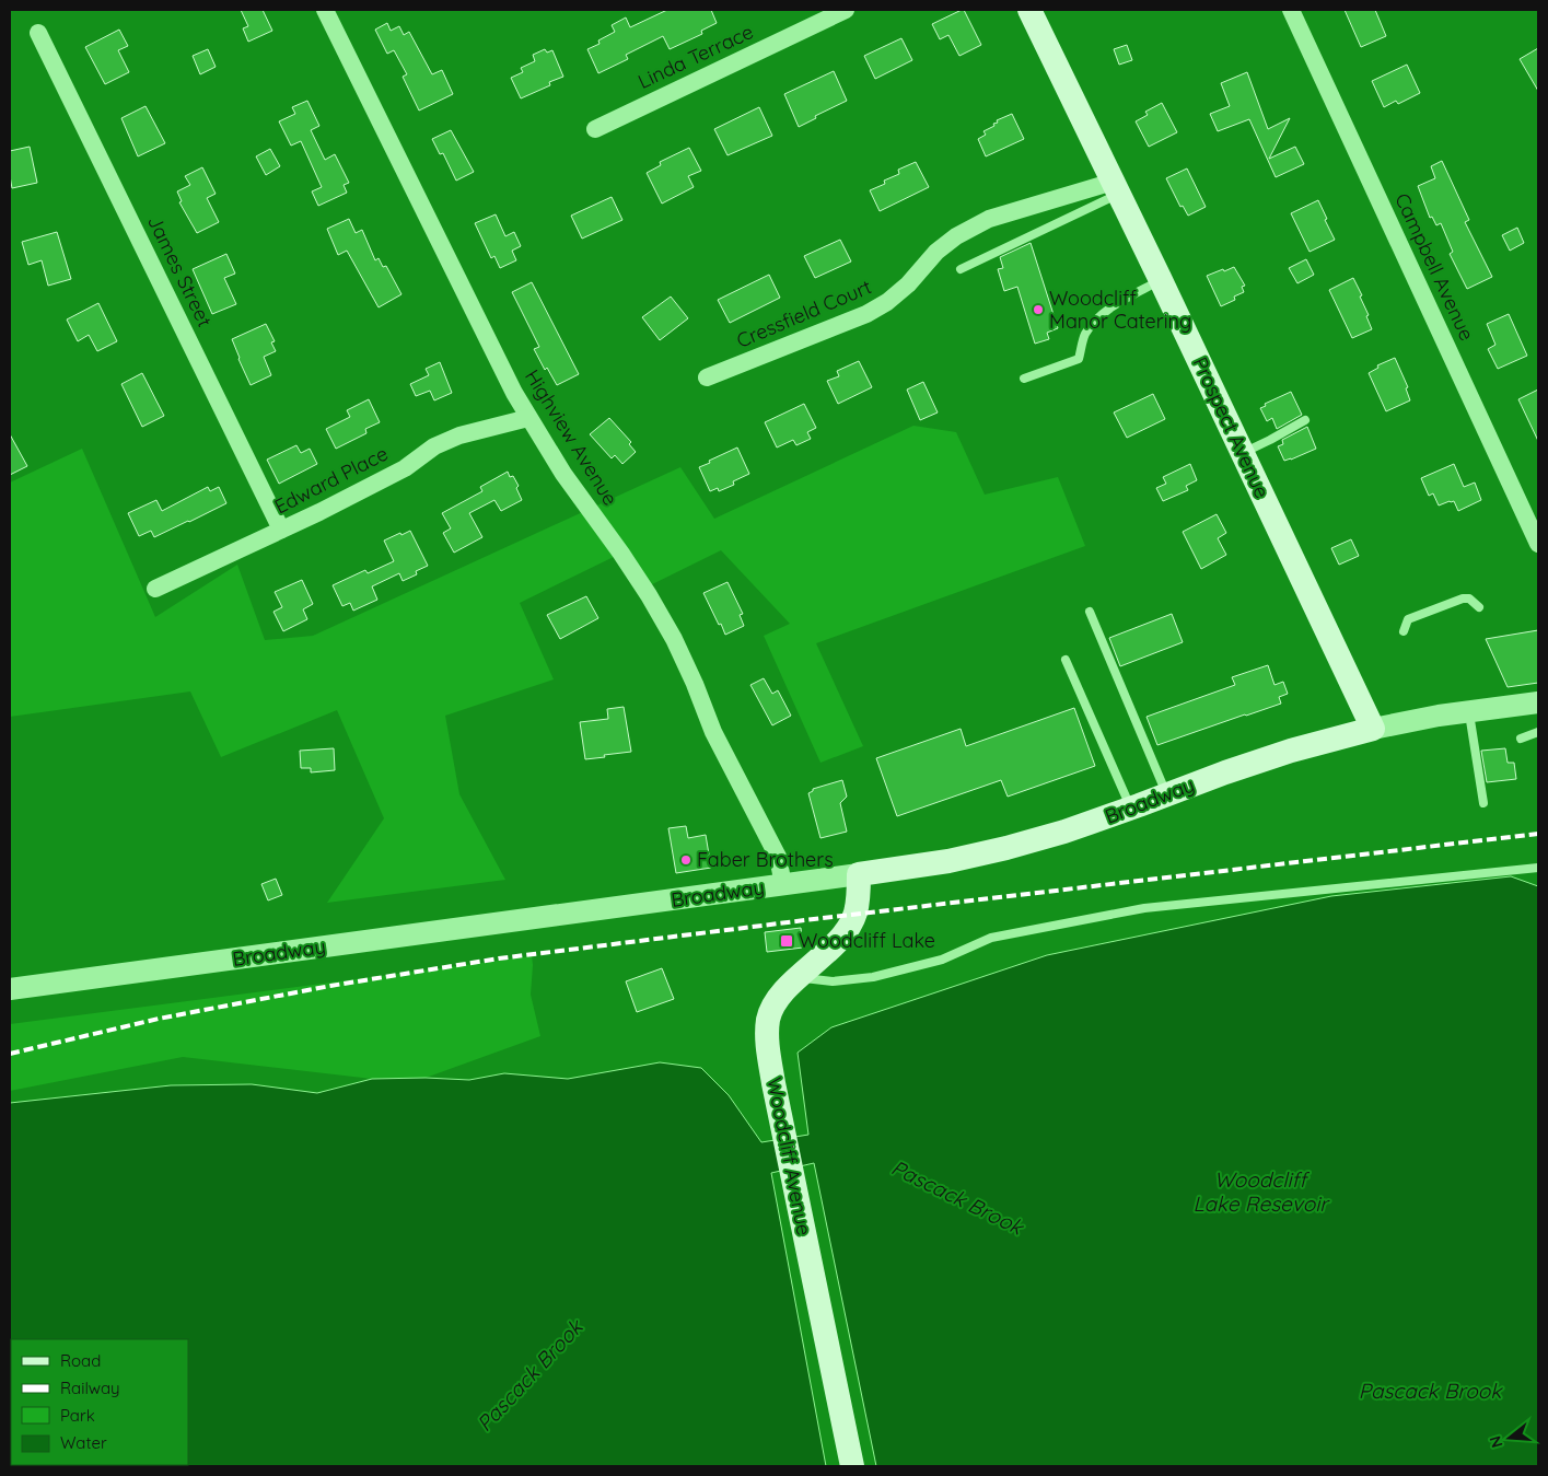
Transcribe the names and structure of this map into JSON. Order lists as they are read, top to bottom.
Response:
{
  "streets": {
    "main road": ["Prospect Avenue", "Broadway", "Woodcliff Avenue"],
    "street": [
      "Linda Terrace",
      "Campbell Avenue",
      "James Street",
      "Cressfield Court",
      "Highview Avenue",
      "Edward Place"
    ]
  },
  "crossings": [
    ["James Street", "Edward Place"],
    ["Cressfield Court", "Prospect Avenue"],
    ["Prospect Avenue", "Broadway"],
    ["Highview Avenue", "Edward Place"],
    ["Highview Avenue", "Broadway"],
    ["Broadway", "Woodcliff Avenue"]
  ],
  "water": ["Woodcliff Lake Resevoir", "Pascack Brook"],
  "places": {
    "other": ["Woodcliff Manor Catering", "Faber Brothers"],
    "transit": ["Woodcliff Lake"]
  },
  "legend": [
    "Road",
    "Railway",
    "Park",
    "Water"
  ],
  "north": "left"
}
